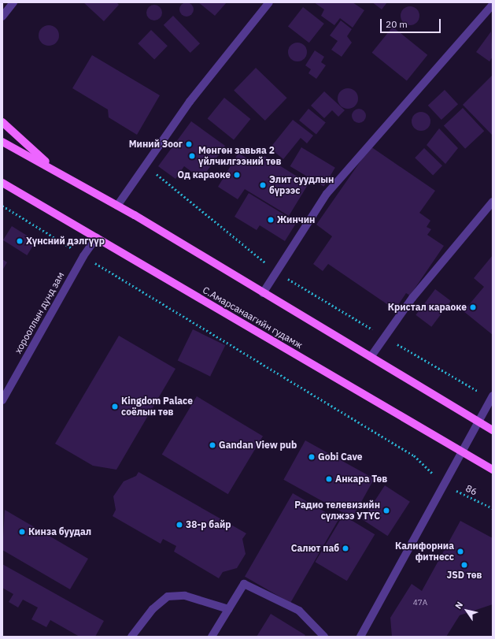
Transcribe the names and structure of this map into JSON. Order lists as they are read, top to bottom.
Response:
{
  "streets": {
    "main road": ["С.Амарсанаагийн гудамж"],
    "street": ["хорооллын дунд зам"],
    "path": ["86"]
  },
  "crossings": [
    ["хорооллын дунд зам", "С.Амарсанаагийн гудамж"],
    ["хорооллын дунд зам", "86"]
  ],
  "places": [
    "Миний Зоог",
    "Мөнгөн завьяа 2 үйлчилгээний төв",
    "Од караоке",
    "Элит суудлын бүрээс",
    "Жинчин",
    "Хүнсний дэлгүүр",
    "Кристал караоке",
    "Kingdom Palace соёлын төв",
    "Gandan View pub",
    "Gobi Cave",
    "Анкара Төв",
    "Радио телевизийн сүлжээ УТҮС",
    "38-р байр",
    "Кинза буудал",
    "Салют паб",
    "Калифорниа фитнесс",
    "JSD төв"
  ],
  "house_numbers": ["47А"],
  "scale_bar": "20 m",
  "north": "top left"
}
